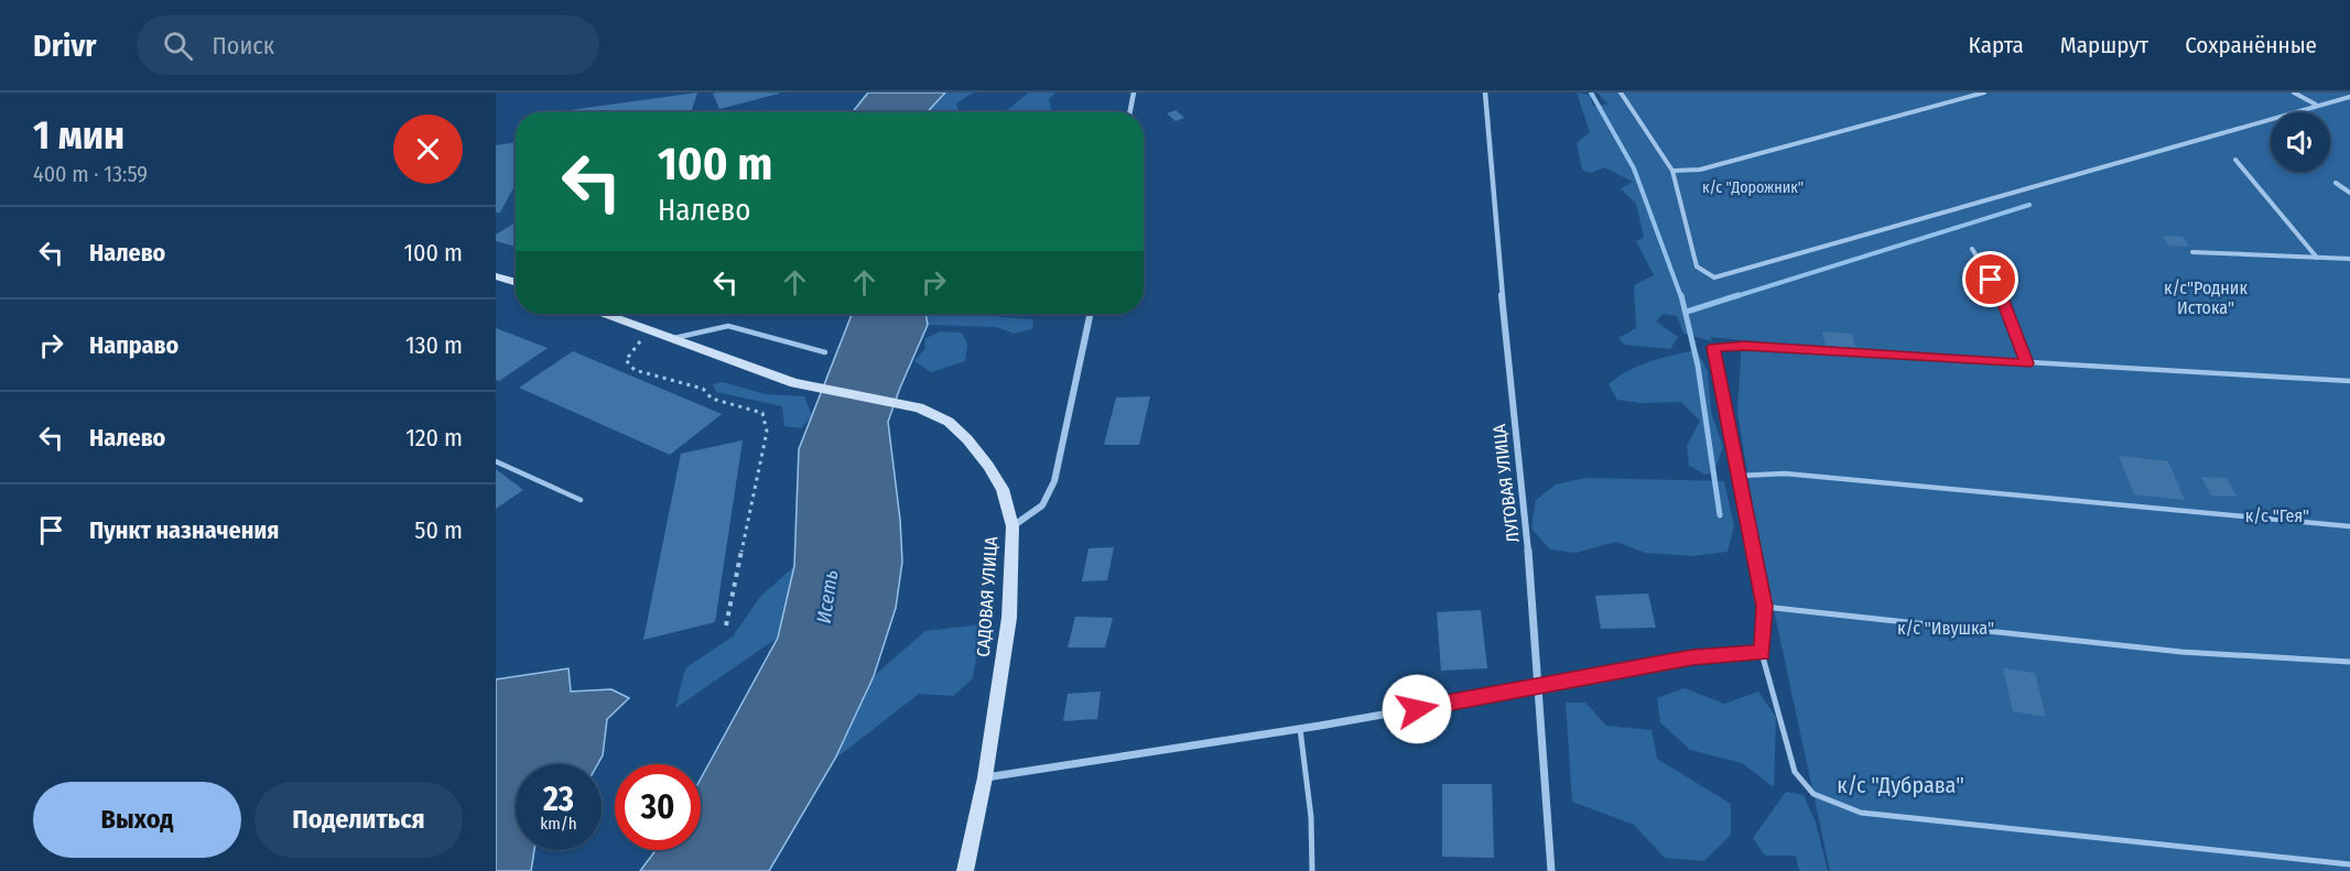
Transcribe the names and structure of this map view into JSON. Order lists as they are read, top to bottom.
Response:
{
  "streets": {
    "main road": ["САДОВАЯ УЛИЦА"],
    "street": ["ЛУГОВАЯ УЛИЦА"]
  },
  "water": ["Исеть"],
  "parks": [
    "к/с \"Дорожник\"",
    "к/с\"Родник Истока\"",
    "к/с \"Гея\"",
    "к/с \"Ивушка\"",
    "к/с \"Дубрава\""
  ],
  "page": {
    "header": "Drivr",
    "search": "Поиск",
    "nav": ["Карта", "Маршрут", "Сохранённые"],
    "heading": ["1 мин", "400 m · 13:59"],
    "turn": ["100 m", "Налево"],
    "list": [
      {
        "name": "Налево",
        "value": "100 m"
      },
      {
        "name": "Направо",
        "value": "130 m"
      },
      {
        "name": "Налево",
        "value": "120 m"
      },
      {
        "name": "Пункт назначения",
        "value": "50 m"
      }
    ],
    "speed": "23 km/h",
    "limit": "30",
    "buttons": ["Выход", "Поделиться"]
  }
}
